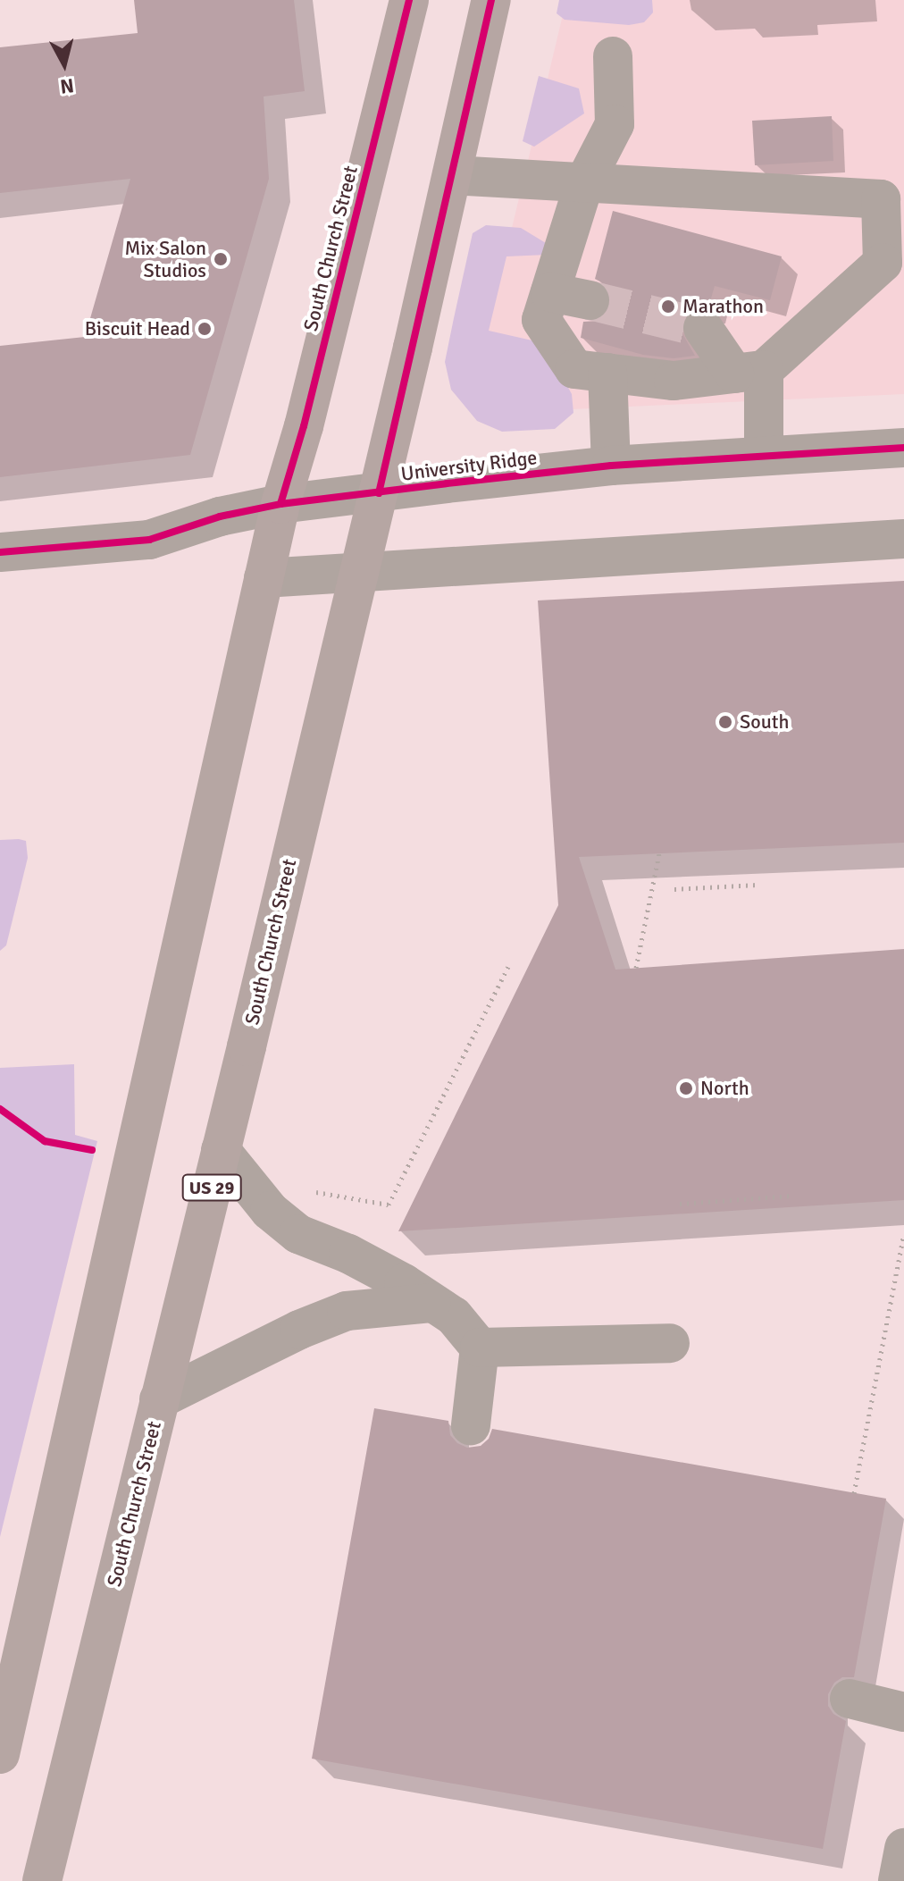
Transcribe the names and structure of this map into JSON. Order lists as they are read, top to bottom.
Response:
{
  "streets": {
    "main road": ["South Church Street", "US 29"],
    "street": ["University Ridge"]
  },
  "crossings": [
    ["South Church Street", "University Ridge"]
  ],
  "places": [
    "Mix Salon Studios",
    "Marathon",
    "Biscuit Head",
    "South",
    "North"
  ],
  "north": "bottom"
}
